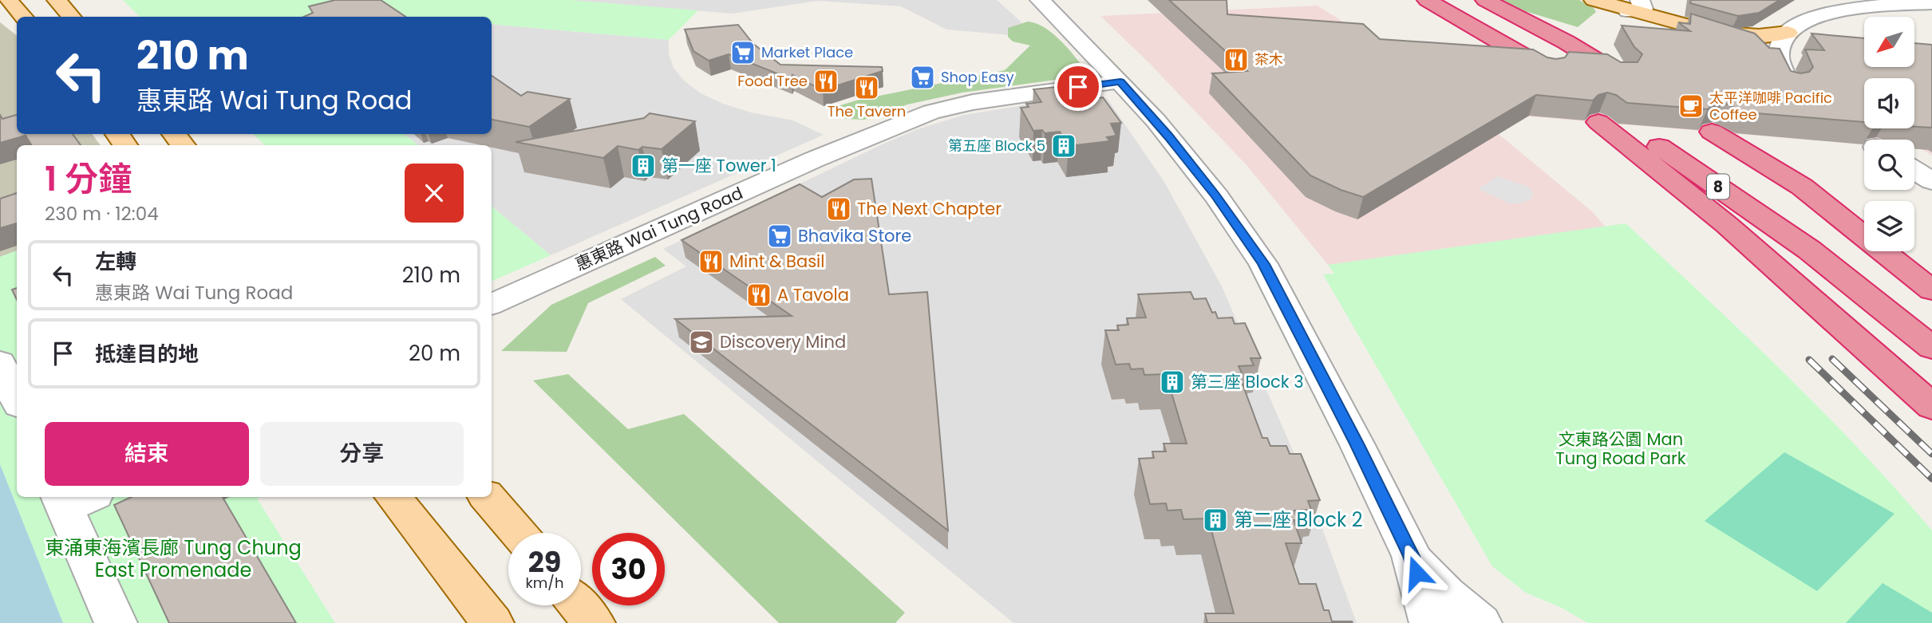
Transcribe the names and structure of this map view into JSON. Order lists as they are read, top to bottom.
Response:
{
  "streets": {
    "highway": ["8"],
    "street": ["惠東路 Wai Tung Road"]
  },
  "parks": ["文東路公園 Man Tung Road Park", "東涌東海濱長廊 Tung Chung East Promenade"],
  "places": {
    "supermarket": ["Market Place", "Shop Easy", "Bhavika Store"],
    "restaurant": [
      "茶木",
      "Food Tree",
      "The Tavern",
      "The Next Chapter",
      "Mint & Basil",
      "A Tavola"
    ],
    "cafe": ["太平洋咖啡 Pacific Coffee"],
    "building": [
      "第五座 Block 5",
      "第一座 Tower 1",
      "第三座 Block 3",
      "第二座 Block 2"
    ],
    "school or university": ["Discovery Mind"]
  },
  "north": "bottom left",
  "page": {
    "turn": ["210 m", "惠東路 Wai Tung Road"],
    "heading": ["1 分鐘", "230 m · 12:04"],
    "list": [
      {
        "name": "左轉",
        "note": "惠東路 Wai Tung Road",
        "value": "210 m"
      },
      {
        "name": "抵達目的地",
        "value": "20 m"
      }
    ],
    "buttons": ["結束", "分享"],
    "speed": "29 km/h",
    "limit": "30"
  }
}
